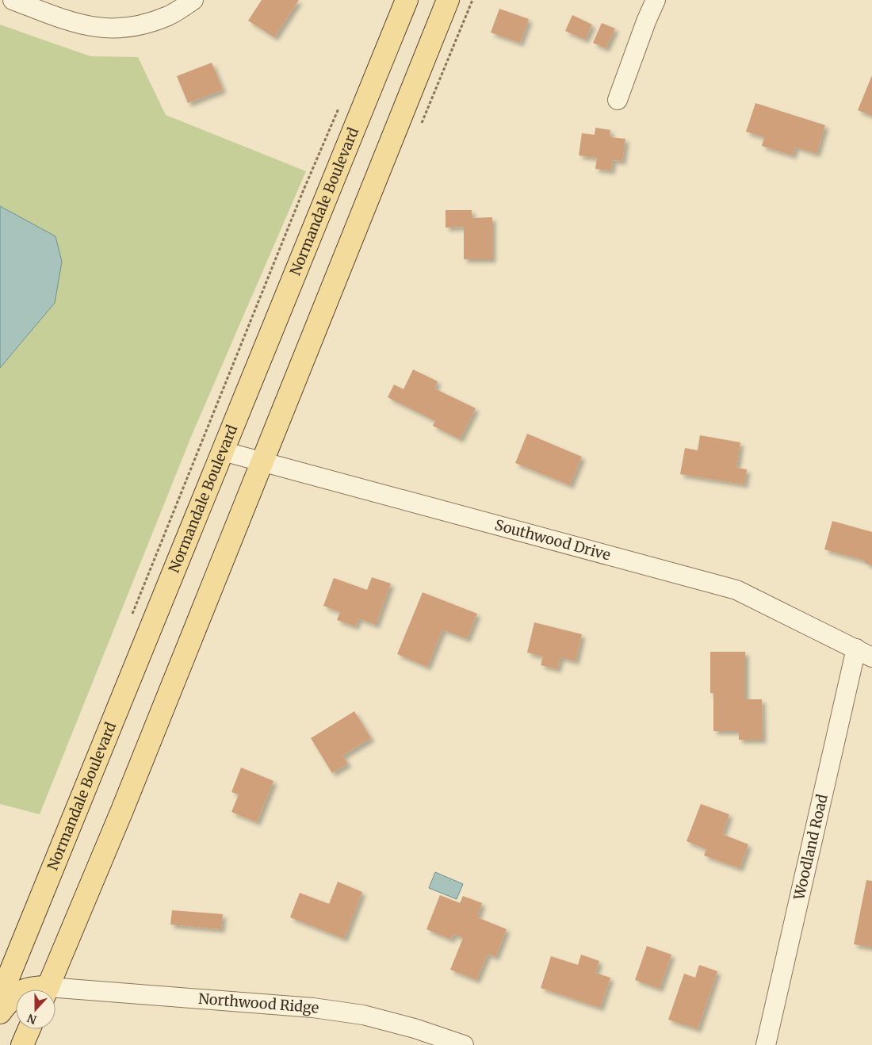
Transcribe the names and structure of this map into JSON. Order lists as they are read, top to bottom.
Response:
{
  "streets": {
    "main road": ["Normandale Boulevard"],
    "street": ["Southwood Drive", "Woodland Road", "Northwood Ridge"]
  },
  "crossings": [
    ["Normandale Boulevard", "Southwood Drive"],
    ["Southwood Drive", "Woodland Road"]
  ],
  "north": "bottom"
}
